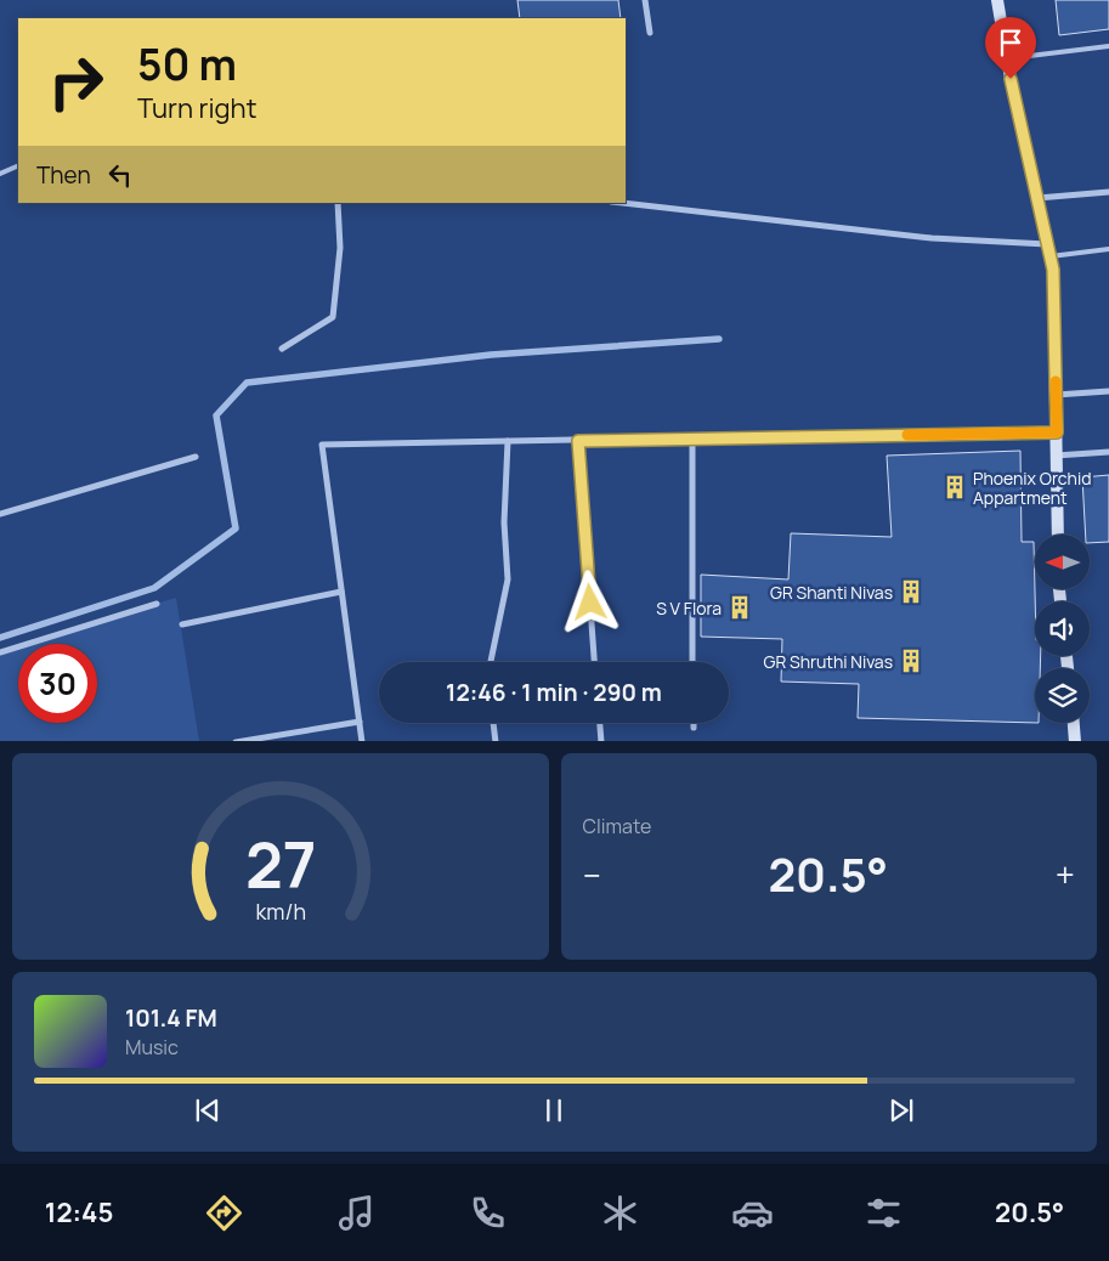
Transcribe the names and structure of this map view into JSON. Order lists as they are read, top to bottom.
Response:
{
  "places": {
    "building": [
      "Phoenix Orchid Appartment",
      "GR Shanti Nivas",
      "S V Flora",
      "GR Shruthi Nivas"
    ]
  },
  "north": "left",
  "page": {
    "turn": ["50 m", "Turn right"],
    "then": "Then",
    "limit": "30",
    "trip": "12:46 · 1 min · 290 m",
    "tile": "Climate",
    "heat": ["−", "20.5°", "+"],
    "song": ["101.4 FM", "Music"],
    "tabs": ["12:45", "20.5°"],
    "gauge": ["27", "km/h"]
  }
}
